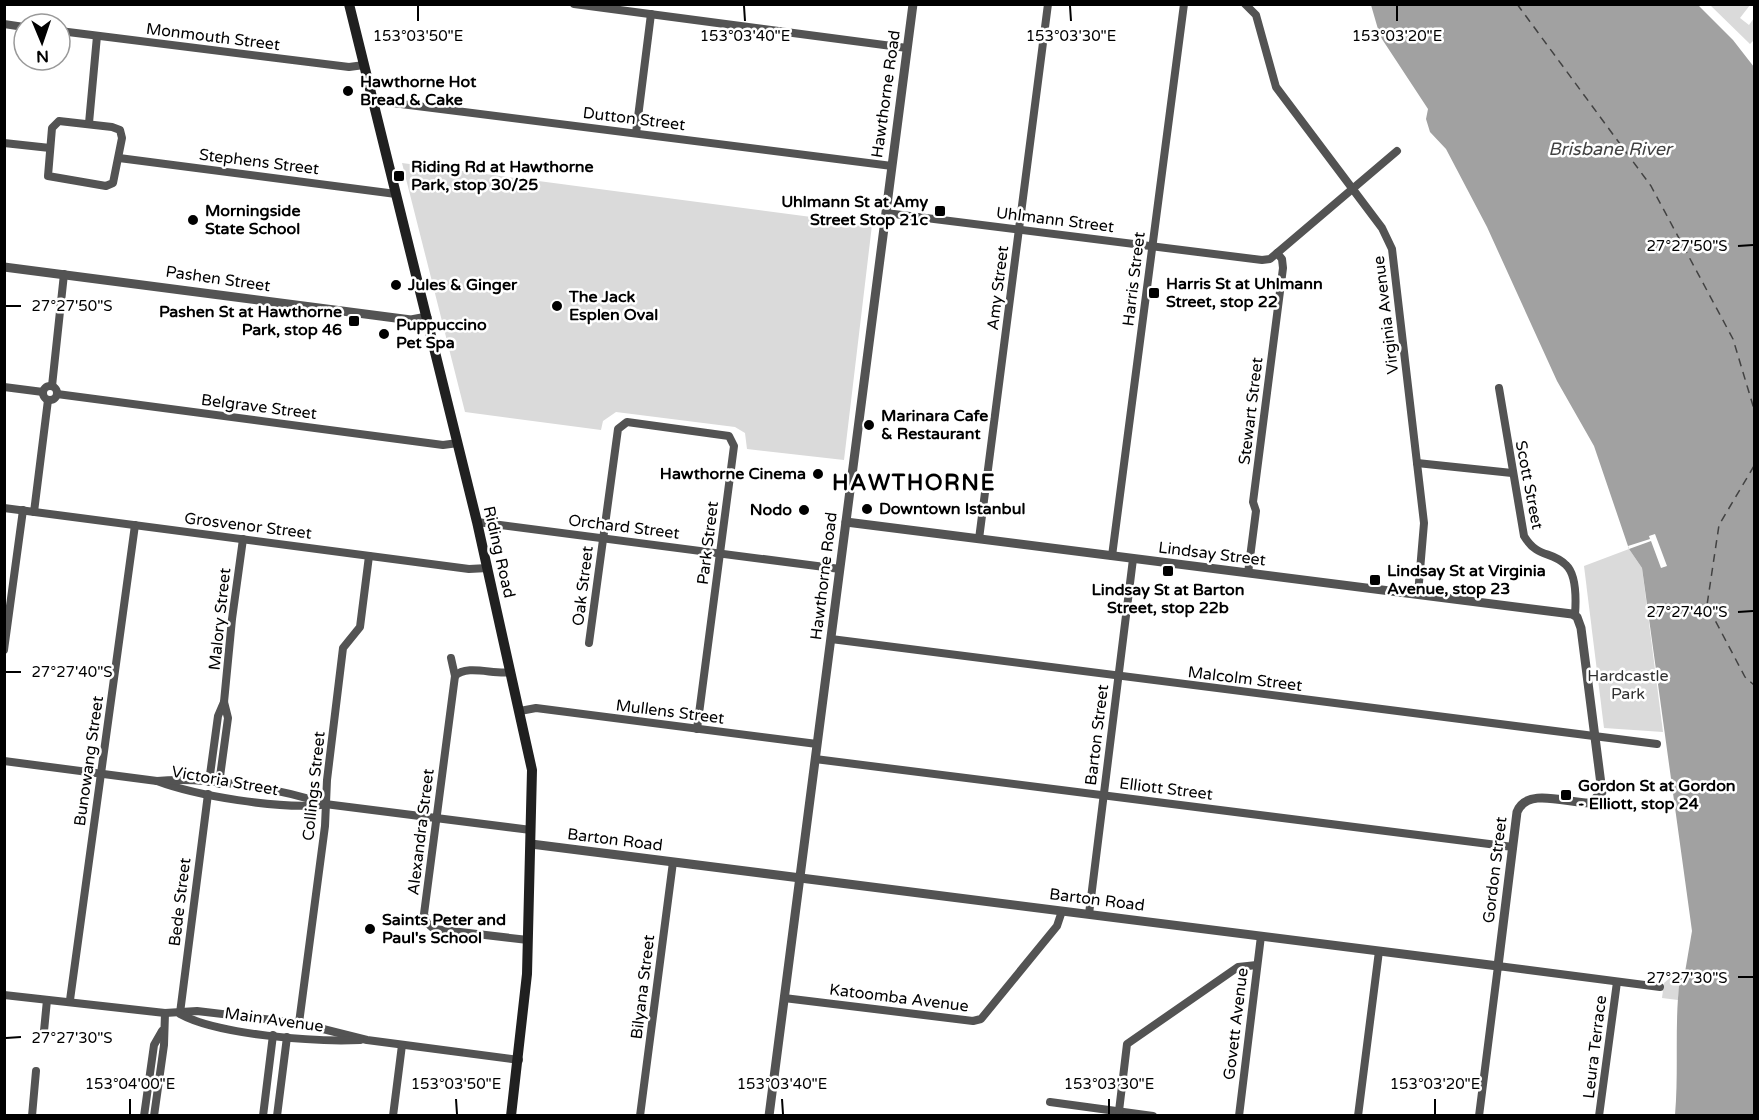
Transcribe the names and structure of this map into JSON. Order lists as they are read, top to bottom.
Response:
{
  "streets": {
    "main road": ["Riding Road"],
    "street": [
      "Monmouth Street",
      "Hawthorne Road",
      "Dutton Street",
      "Stephens Street",
      "Uhlmann Street",
      "Pashen Street",
      "Harris Street",
      "Amy Street",
      "Virginia Avenue",
      "Belgrave Street",
      "Stewart Street",
      "Scott Street",
      "Grosvenor Street",
      "Orchard Street",
      "Park Street",
      "Lindsay Street",
      "Oak Street",
      "Malory Street",
      "Malcolm Street",
      "Mullens Street",
      "Barton Street",
      "Bunowang Street",
      "Victoria Street",
      "Collings Street",
      "Elliott Street",
      "Alexandra Street",
      "Barton Road",
      "Gordon Street",
      "Bede Street",
      "Bilyana Street",
      "Katoomba Avenue",
      "Main Avenue",
      "Govett Avenue",
      "Leura Terrace"
    ]
  },
  "crossings": [
    ["Monmouth Street", "Riding Road"],
    ["Hawthorne Road", "Dutton Street"],
    ["Hawthorne Road", "Uhlmann Street"],
    ["Hawthorne Road", "Orchard Street"],
    ["Hawthorne Road", "Lindsay Street"],
    ["Hawthorne Road", "Malcolm Street"],
    ["Hawthorne Road", "Mullens Street"],
    ["Hawthorne Road", "Elliott Street"],
    ["Hawthorne Road", "Barton Road"],
    ["Hawthorne Road", "Katoomba Avenue"],
    ["Dutton Street", "Riding Road"],
    ["Stephens Street", "Riding Road"],
    ["Uhlmann Street", "Harris Street"],
    ["Uhlmann Street", "Amy Street"],
    ["Uhlmann Street", "Virginia Avenue"],
    ["Uhlmann Street", "Stewart Street"],
    ["Pashen Street", "Riding Road"],
    ["Harris Street", "Lindsay Street"],
    ["Amy Street", "Lindsay Street"],
    ["Virginia Avenue", "Lindsay Street"],
    ["Belgrave Street", "Riding Road"],
    ["Stewart Street", "Lindsay Street"],
    ["Scott Street", "Gordon Street"],
    ["Grosvenor Street", "Riding Road"],
    ["Grosvenor Street", "Malory Street"],
    ["Grosvenor Street", "Bunowang Street"],
    ["Grosvenor Street", "Collings Street"],
    ["Orchard Street", "Park Street"],
    ["Orchard Street", "Riding Road"],
    ["Orchard Street", "Oak Street"],
    ["Park Street", "Oak Street"],
    ["Park Street", "Mullens Street"],
    ["Riding Road", "Mullens Street"],
    ["Riding Road", "Victoria Street"],
    ["Riding Road", "Alexandra Street"],
    ["Riding Road", "Barton Road"],
    ["Riding Road", "Main Avenue"],
    ["Lindsay Street", "Barton Street"],
    ["Lindsay Street", "Gordon Street"],
    ["Malory Street", "Victoria Street"],
    ["Malcolm Street", "Barton Street"],
    ["Malcolm Street", "Gordon Street"],
    ["Barton Street", "Elliott Street"],
    ["Barton Street", "Barton Road"],
    ["Bunowang Street", "Victoria Street"],
    ["Bunowang Street", "Main Avenue"],
    ["Victoria Street", "Collings Street"],
    ["Victoria Street", "Alexandra Street"],
    ["Victoria Street", "Bede Street"],
    ["Collings Street", "Main Avenue"],
    ["Elliott Street", "Gordon Street"],
    ["Barton Road", "Gordon Street"],
    ["Barton Road", "Bilyana Street"],
    ["Barton Road", "Katoomba Avenue"],
    ["Barton Road", "Govett Avenue"],
    ["Barton Road", "Leura Terrace"],
    ["Bede Street", "Main Avenue"]
  ],
  "districts": ["HAWTHORNE"],
  "water": ["Brisbane River"],
  "parks": ["Hardcastle Park"],
  "places": {
    "other": [
      "Hawthorne Hot Bread & Cake",
      "Morningside State School",
      "Jules & Ginger",
      "The Jack Esplen Oval",
      "Puppuccino Pet Spa",
      "Marinara Cafe & Restaurant",
      "Hawthorne Cinema",
      "Downtown Istanbul",
      "Nodo",
      "Saints Peter and Paul's School"
    ],
    "transit": [
      "Riding Rd at Hawthorne Park, stop 30/25",
      "Uhlmann St at Amy Street Stop 21c",
      "Harris St at Uhlmann Street, stop 22",
      "Pashen St at Hawthorne Park, stop 46",
      "Lindsay St at Barton Street, stop 22b",
      "Lindsay St at Virginia Avenue, stop 23",
      "Gordon St at Gordon - Elliott, stop 24"
    ]
  },
  "north": "bottom",
  "coordinates": [
    "153°03'50\"E",
    "153°03'40\"E",
    "153°03'30\"E",
    "153°03'20\"E",
    "27°27'50\"S",
    "27°27'40\"S",
    "27°27'30\"S",
    "153°04'00\"E"
  ]
}
